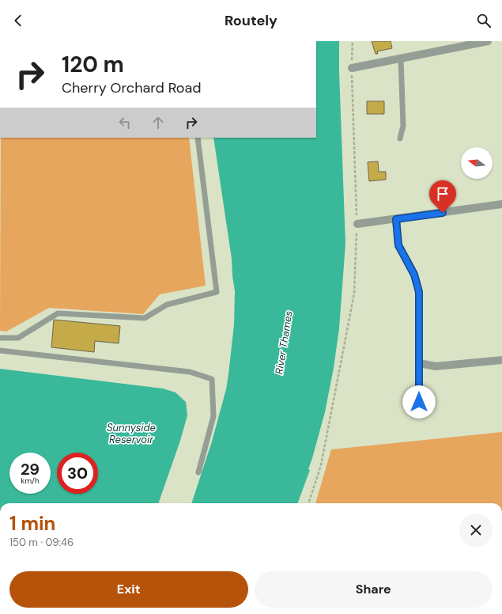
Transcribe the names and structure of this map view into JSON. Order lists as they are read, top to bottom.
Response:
{
  "water": ["River Thames", "Sunnyside Reservoir"],
  "north": "left",
  "page": {
    "header": "Routely",
    "turn": ["120 m", "Cherry Orchard Road"],
    "speed": "29 km/h",
    "limit": "30",
    "heading": ["1 min", "150 m · 09:46"],
    "buttons": ["Exit", "Share"]
  }
}
